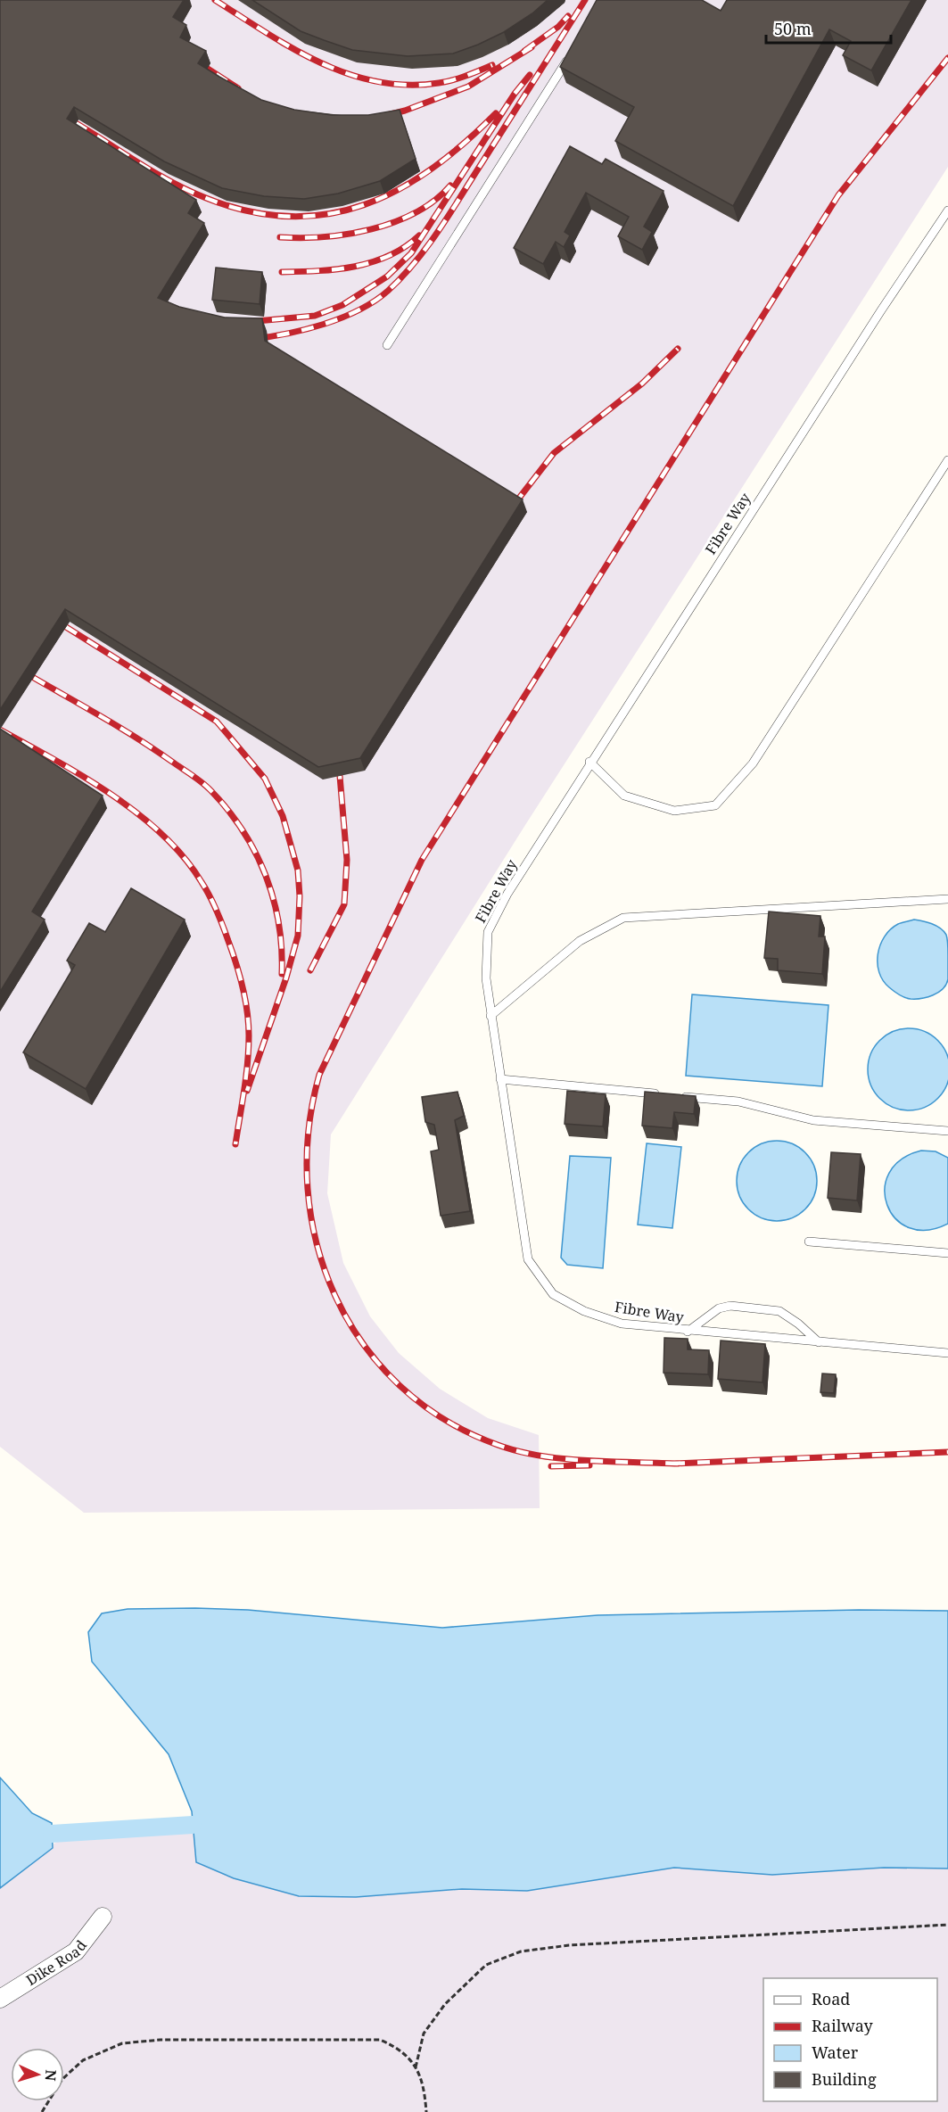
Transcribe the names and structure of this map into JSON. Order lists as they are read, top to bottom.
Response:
{
  "streets": {
    "street": ["Dike Road"],
    "lane": ["Fibre Way"]
  },
  "legend": [
    "Road",
    "Railway",
    "Water",
    "Building"
  ],
  "scale_bar": "50 m",
  "north": "right"
}
